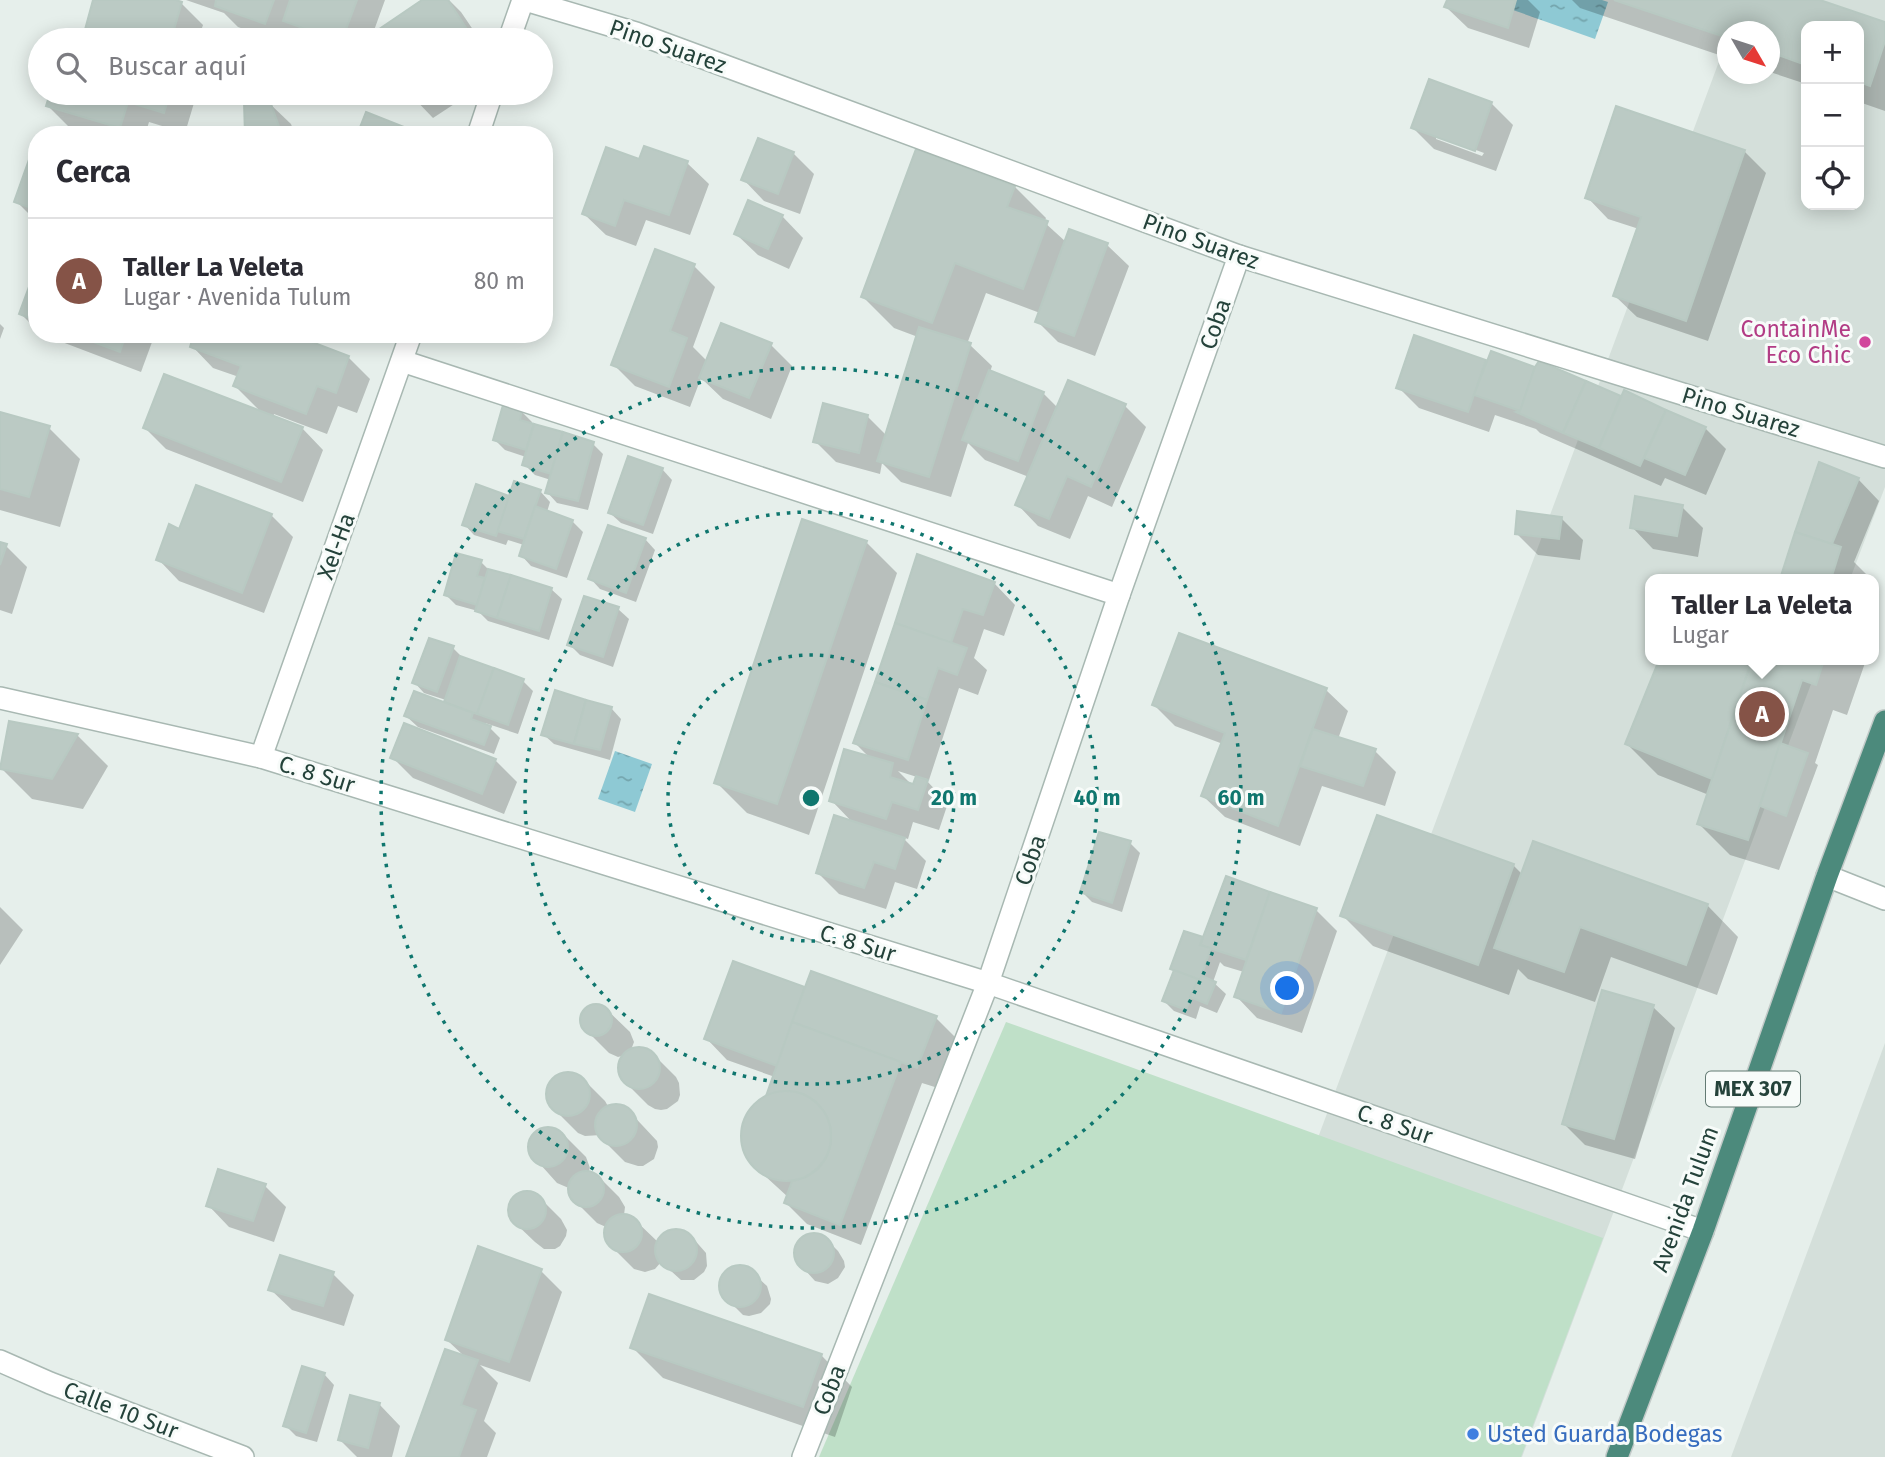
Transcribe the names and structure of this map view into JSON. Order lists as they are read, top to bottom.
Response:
{
  "streets": {
    "highway": ["MEX 307", "Avenida Tulum"],
    "street": [
      "Pino Suarez",
      "Coba",
      "Xel-Ha",
      "C. 8 Sur",
      "Calle 10 Sur"
    ]
  },
  "crossings": [
    ["Pino Suarez", "Coba"],
    ["Coba", "C. 8 Sur"],
    ["Xel-Ha", "C. 8 Sur"],
    ["C. 8 Sur", "Avenida Tulum"]
  ],
  "places": ["ContainMe Eco Chic", "Usted Guarda Bodegas"],
  "north": "bottom right",
  "page": {
    "map_buttons": ["+", "−"],
    "search": "Buscar aquí",
    "heading": "Cerca",
    "list": [
      {
        "mark": "A",
        "name": "Taller La Veleta",
        "note": "Lugar · Avenida Tulum",
        "value": "80 m"
      }
    ],
    "popup": ["Taller La Veleta", "Lugar"],
    "pins": "A"
  },
  "rings": ["20 m", "40 m", "60 m"]
}
